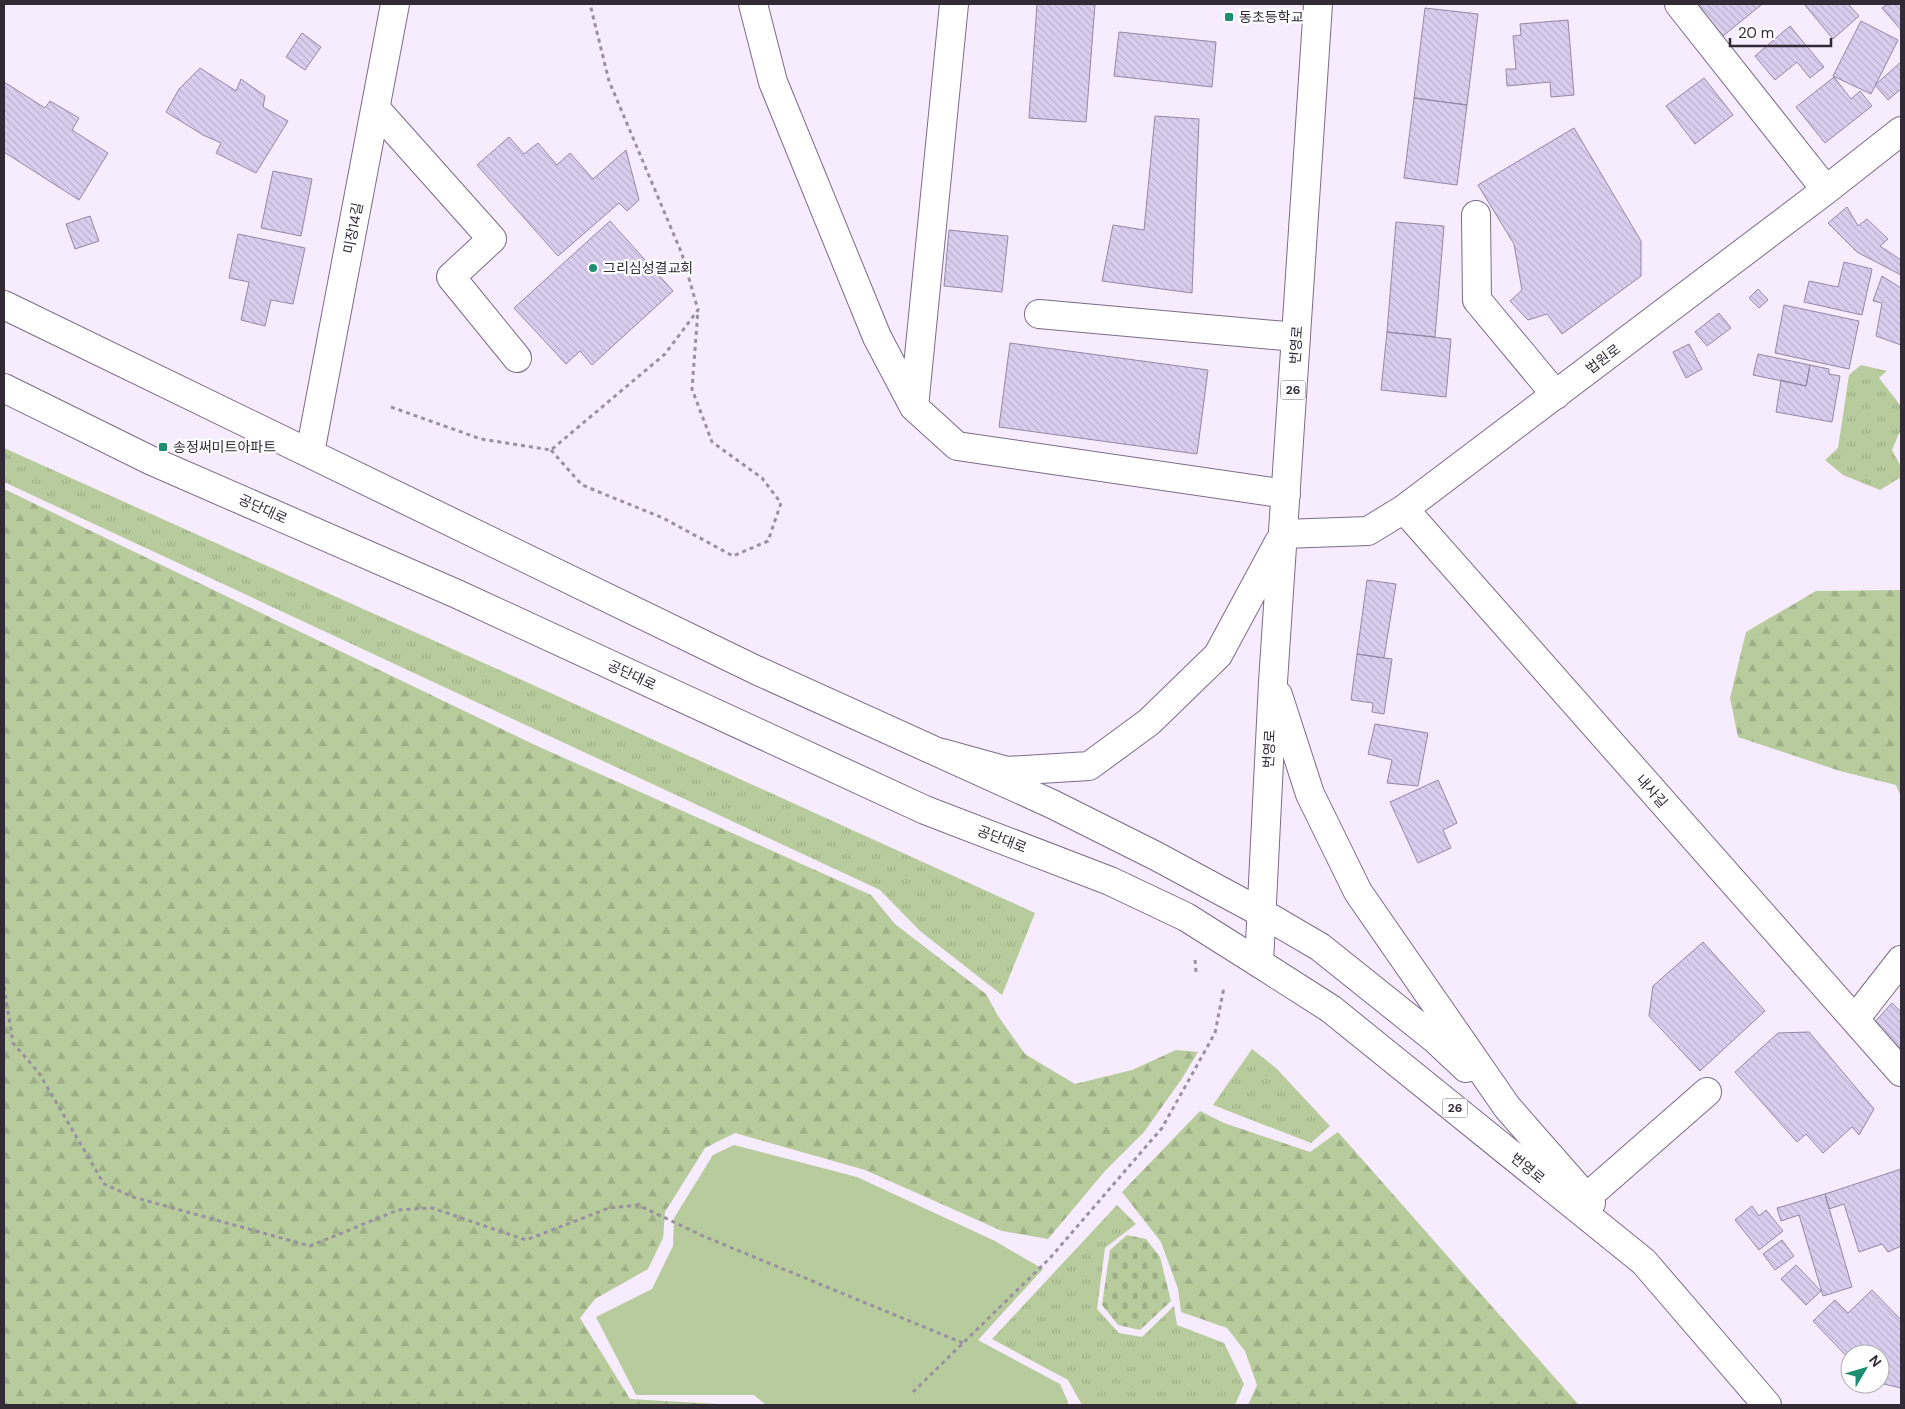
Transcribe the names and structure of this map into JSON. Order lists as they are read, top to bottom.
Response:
{
  "streets": {
    "street": [
      "미장14길",
      "번영로",
      "법원로",
      "26",
      "공단대로",
      "내사길"
    ]
  },
  "crossings": [
    ["번영로", "법원로"],
    ["번영로", "공단대로"],
    ["법원로", "내사길"]
  ],
  "places": {
    "transit": ["동초등학교", "송정써미트아파트"],
    "other": ["그리심성결교회"]
  },
  "scale_bar": "20 m",
  "north": "top right"
}
